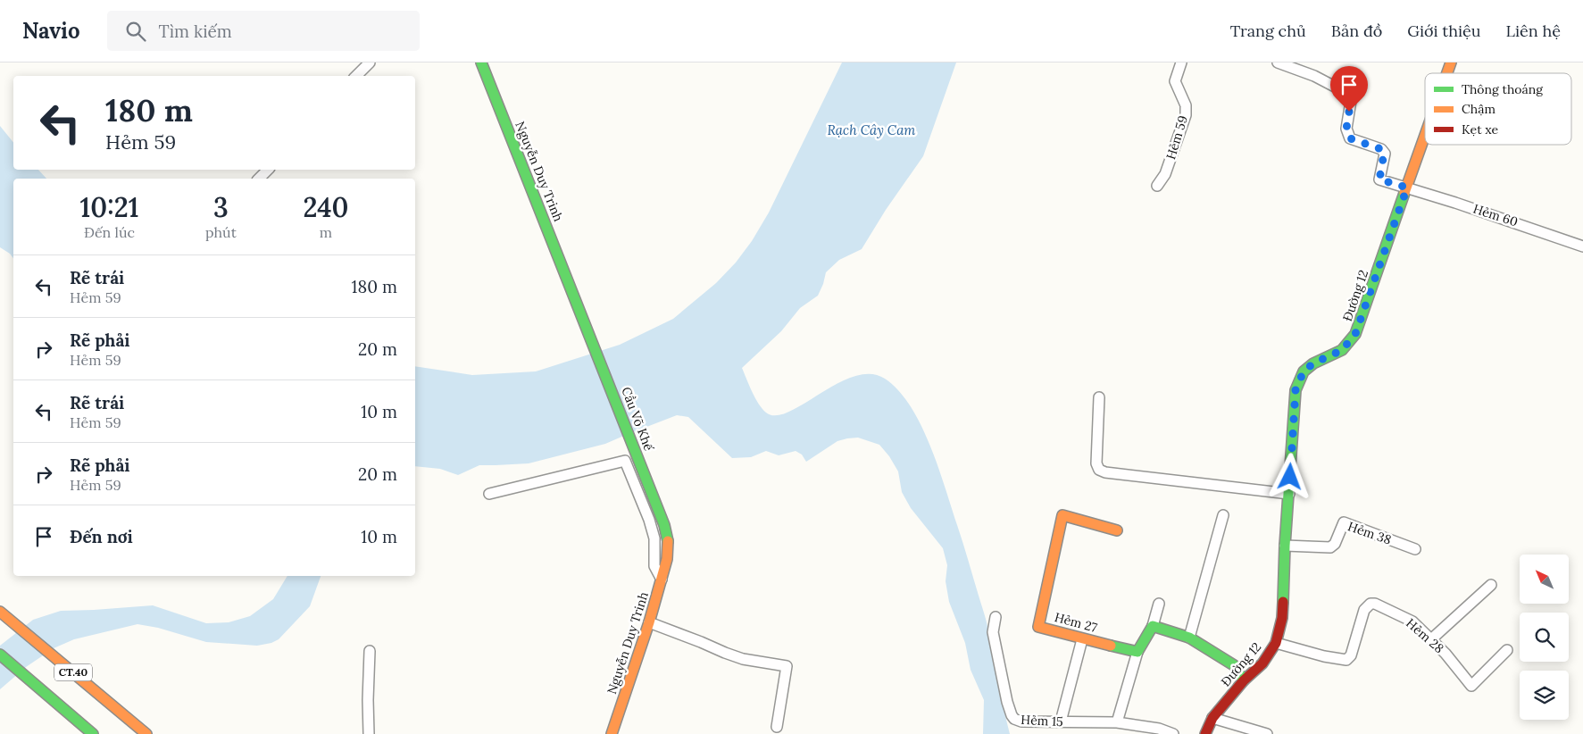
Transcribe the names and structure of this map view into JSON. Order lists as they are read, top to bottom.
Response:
{
  "streets": {
    "main road": [
      "Nguyễn Duy Trinh",
      "Đường 12",
      "Cầu Võ Khế",
      "Hẻm 27",
      "CT.40"
    ],
    "street": [
      "Hẻm 59",
      "Hẻm 60",
      "Hẻm 38",
      "Hẻm 28",
      "Hẻm 15"
    ]
  },
  "crossings": [
    ["Nguyễn Duy Trinh", "Cầu Võ Khế"],
    ["Hẻm 60", "Đường 12"],
    ["Đường 12", "Hẻm 38"],
    ["Đường 12", "Hẻm 28"]
  ],
  "water": ["Rạch Cây Cam"],
  "legend": ["Thông thoáng", "Chậm", "Kẹt xe"],
  "north": "top left",
  "page": {
    "header": "Navio",
    "search": "Tìm kiếm",
    "nav": [
      "Trang chủ",
      "Bản đồ",
      "Giới thiệu",
      "Liên hệ"
    ],
    "turn": ["180 m", "Hẻm 59"],
    "eta": [
      "10:21",
      "Đến lúc",
      "3",
      "phút",
      "240",
      "m"
    ],
    "list": [
      {
        "name": "Rẽ trái",
        "note": "Hẻm 59",
        "value": "180 m"
      },
      {
        "name": "Rẽ phải",
        "note": "Hẻm 59",
        "value": "20 m"
      },
      {
        "name": "Rẽ trái",
        "note": "Hẻm 59",
        "value": "10 m"
      },
      {
        "name": "Rẽ phải",
        "note": "Hẻm 59",
        "value": "20 m"
      },
      {
        "name": "Đến nơi",
        "value": "10 m"
      }
    ]
  }
}
